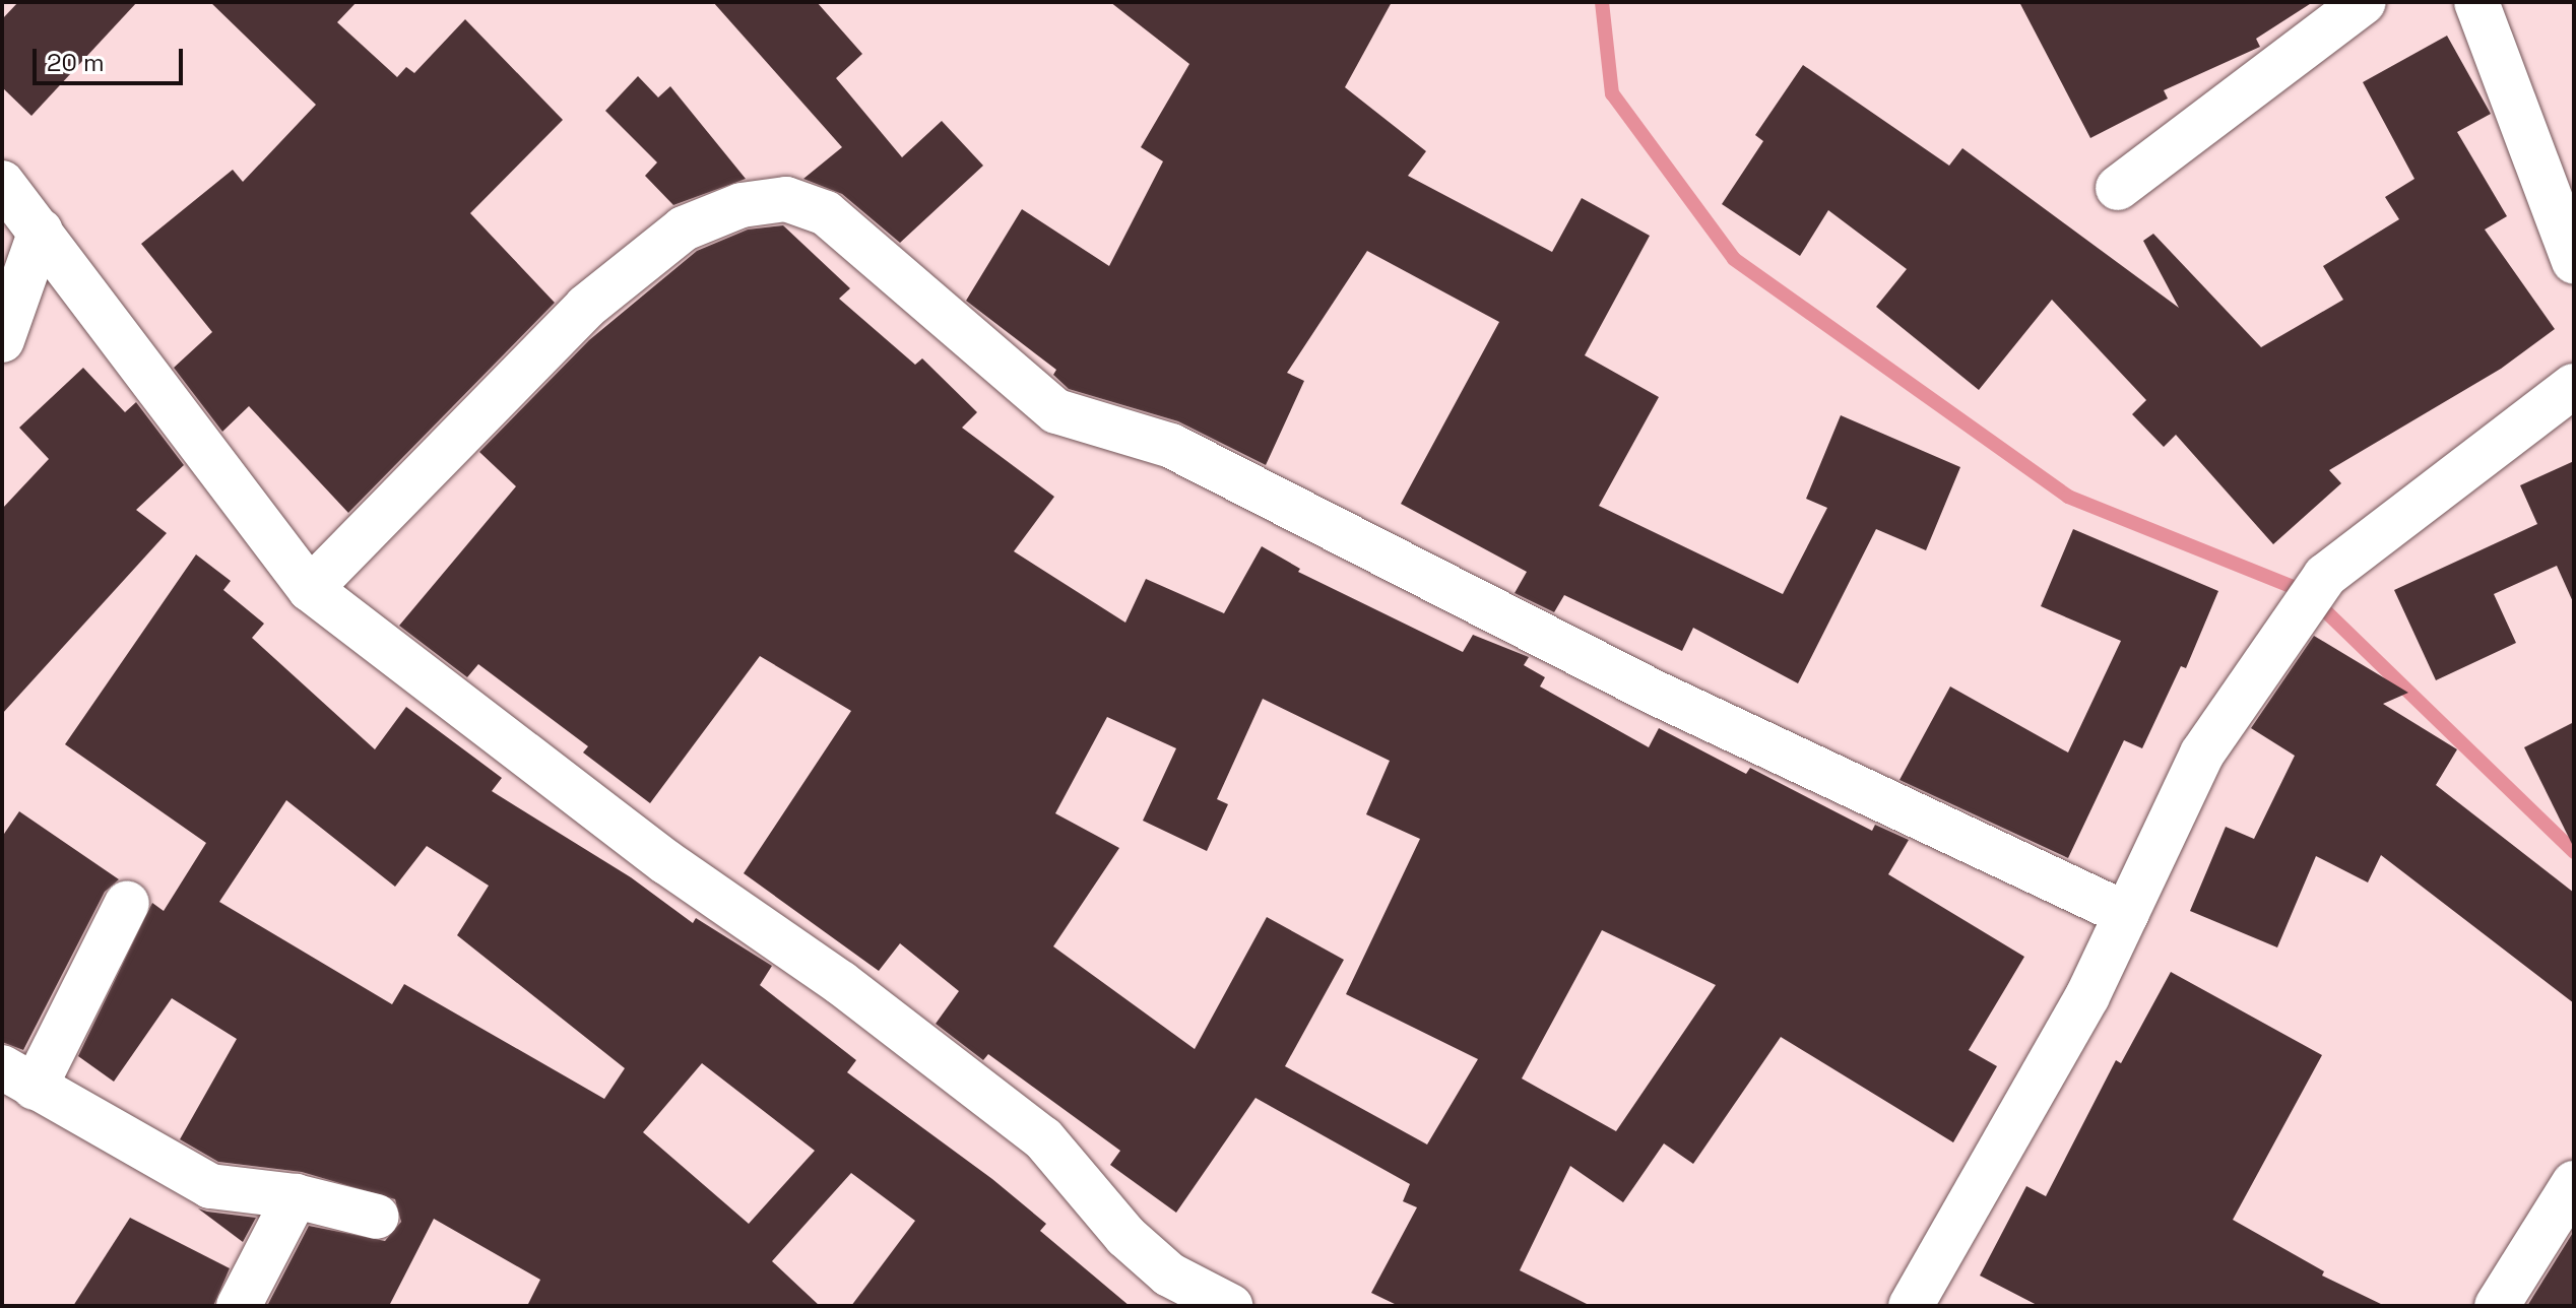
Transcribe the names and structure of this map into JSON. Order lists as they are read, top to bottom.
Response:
{
  "scale_bar": "20 m"
}
